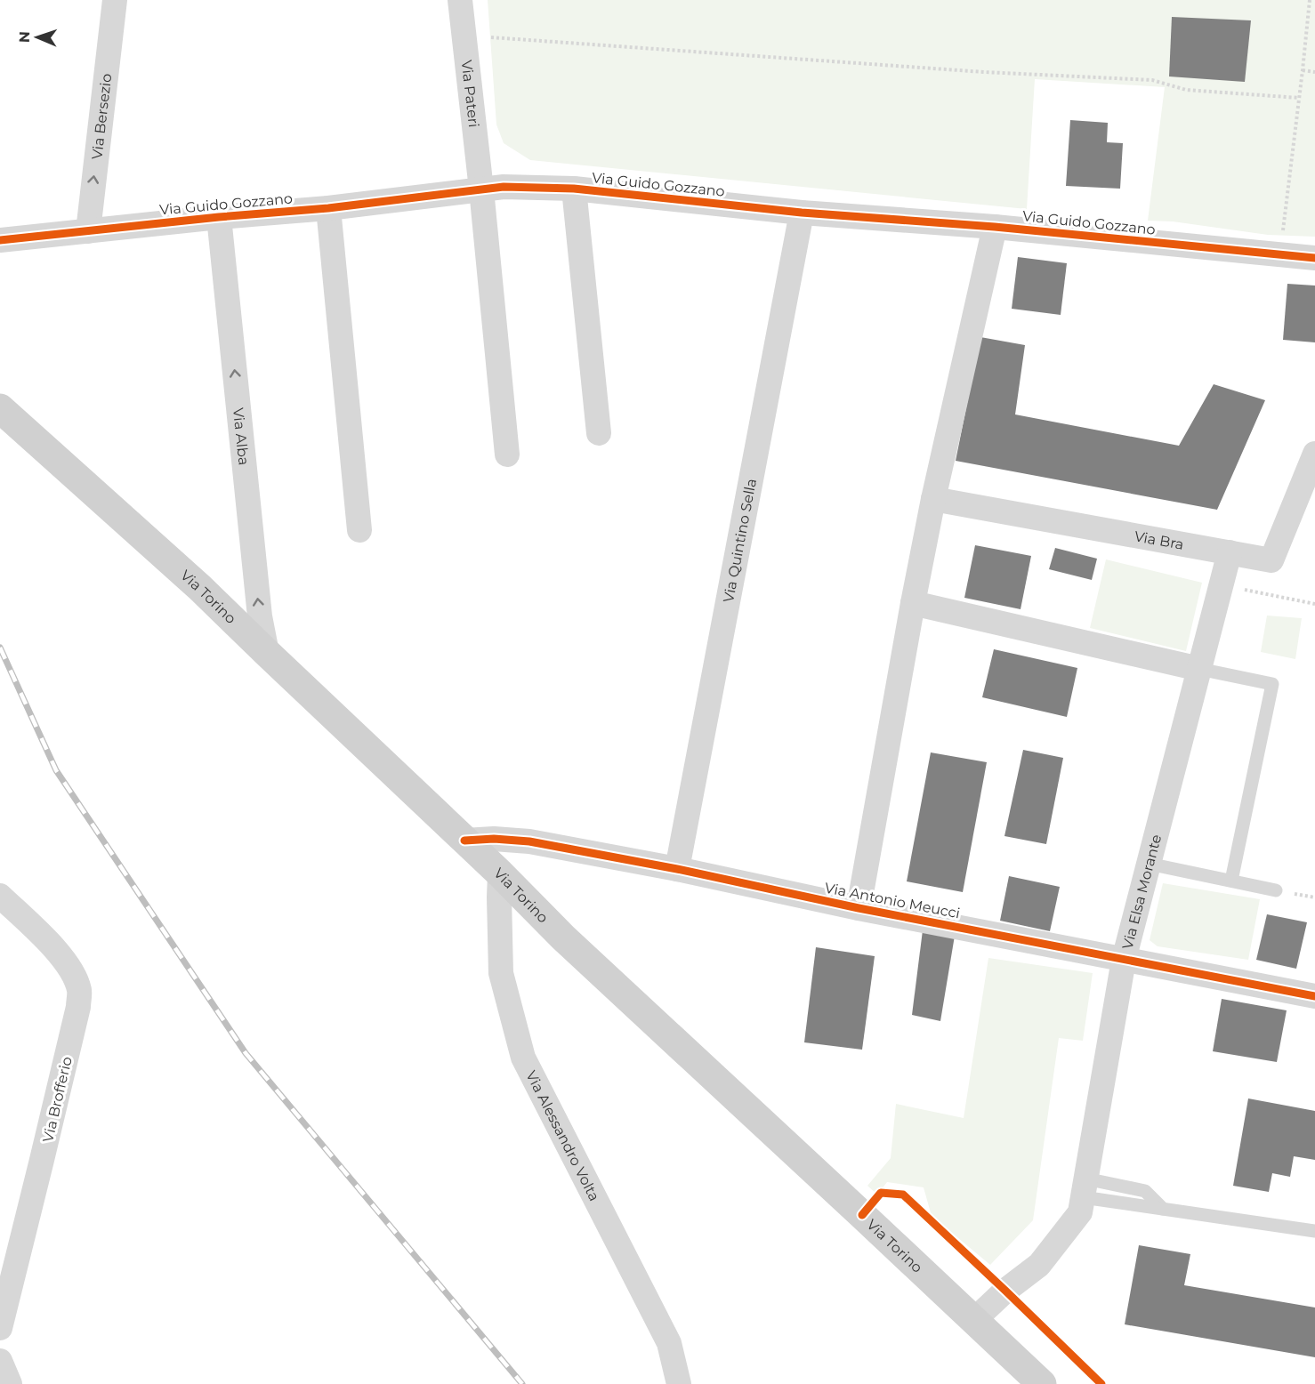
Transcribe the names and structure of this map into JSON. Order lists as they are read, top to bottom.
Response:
{
  "streets": {
    "main road": ["Via Torino"],
    "street": [
      "Via Pateri",
      "Via Bersezio",
      "Via Guido Gozzano",
      "Via Alba",
      "Via Bra",
      "Via Quintino Sella",
      "Via Elsa Morante",
      "Via Antonio Meucci",
      "Via Brofferio",
      "Via Alessandro Volta"
    ]
  },
  "crossings": [
    ["Via Pateri", "Via Guido Gozzano"],
    ["Via Bersezio", "Via Guido Gozzano"],
    ["Via Guido Gozzano", "Via Alba"],
    ["Via Guido Gozzano", "Via Quintino Sella"],
    ["Via Alba", "Via Torino"],
    ["Via Bra", "Via Elsa Morante"],
    ["Via Quintino Sella", "Via Antonio Meucci"],
    ["Via Torino", "Via Elsa Morante"],
    ["Via Torino", "Via Antonio Meucci"],
    ["Via Torino", "Via Alessandro Volta"],
    ["Via Elsa Morante", "Via Antonio Meucci"]
  ],
  "one_way": ["Via Bersezio"],
  "north": "left"
}
